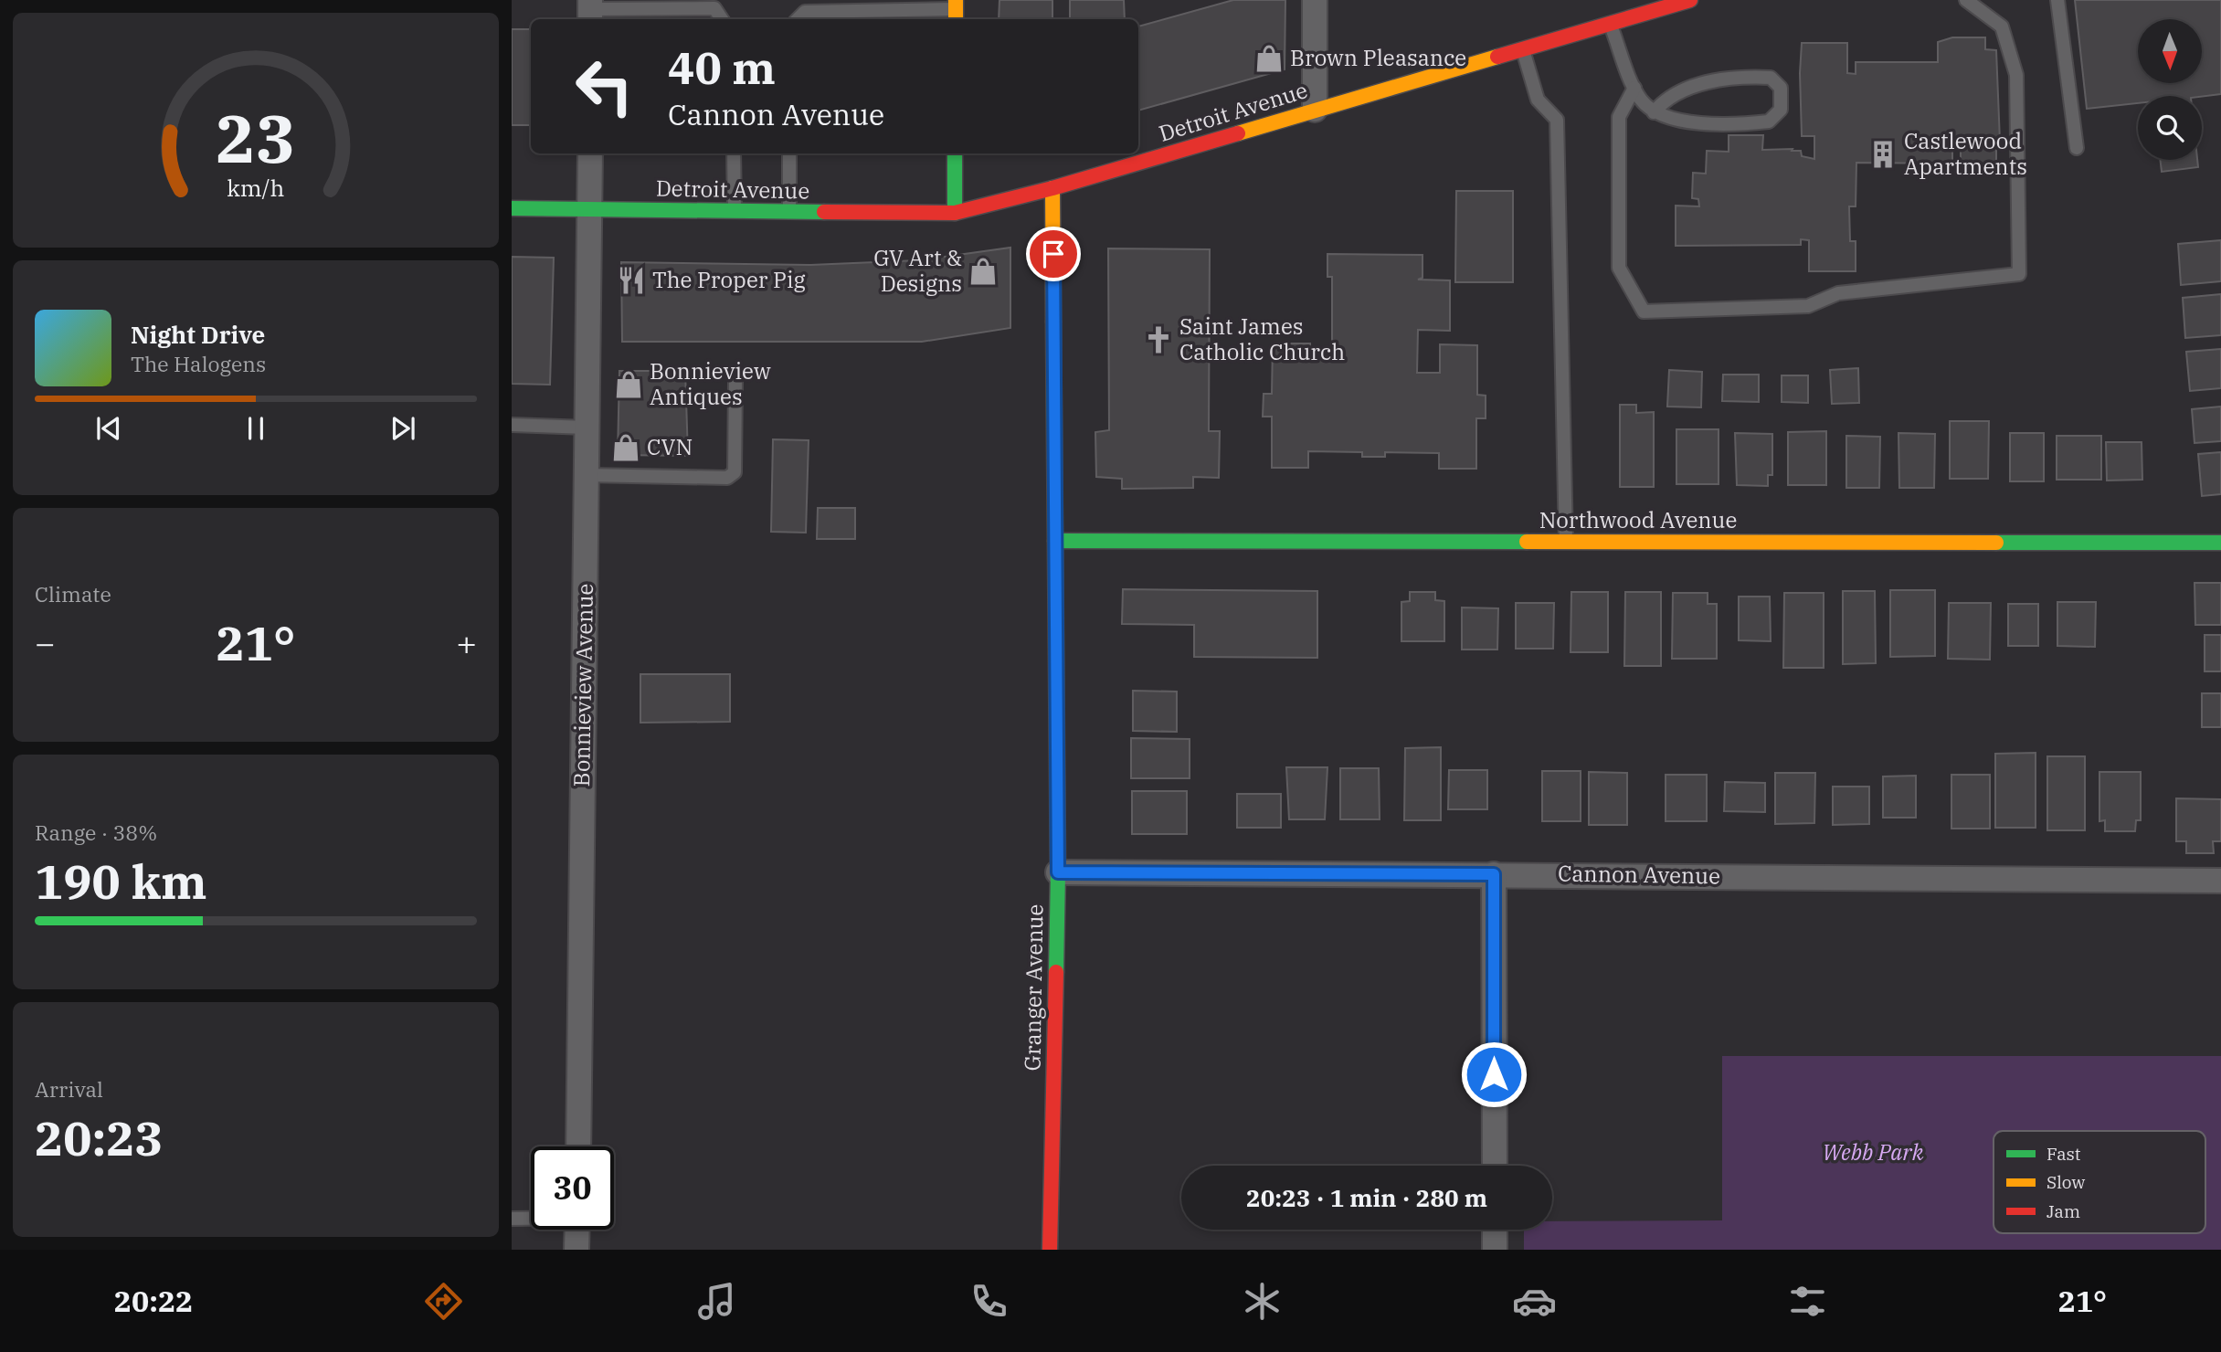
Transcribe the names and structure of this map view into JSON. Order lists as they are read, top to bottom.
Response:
{
  "streets": {
    "street": [
      "Detroit Avenue",
      "Northwood Avenue",
      "Bonnieview Avenue",
      "Cannon Avenue",
      "Granger Avenue"
    ]
  },
  "crossings": [
    ["Detroit Avenue", "Bonnieview Avenue"],
    ["Detroit Avenue", "Granger Avenue"],
    ["Northwood Avenue", "Granger Avenue"],
    ["Cannon Avenue", "Granger Avenue"]
  ],
  "parks": ["Webb Park"],
  "places": {
    "shop": [
      "Brown Pleasance",
      "GV Art & Designs",
      "Bonnieview Antiques",
      "CVN"
    ],
    "building": ["Castlewood Apartments"],
    "restaurant": ["The Proper Pig"],
    "church": ["Saint James Catholic Church"]
  },
  "legend": ["Fast", "Slow", "Jam"],
  "north": "bottom",
  "page": {
    "turn": ["40 m", "Cannon Avenue"],
    "song": ["Night Drive", "The Halogens"],
    "tile": [
      "Climate",
      ["Range · 38%", "190 km"],
      ["Arrival", "20:23"]
    ],
    "heat": ["−", "21°", "+"],
    "limit": "30",
    "trip": "20:23 · 1 min · 280 m",
    "tabs": ["20:22", "21°"],
    "gauge": ["23", "km/h"]
  }
}
